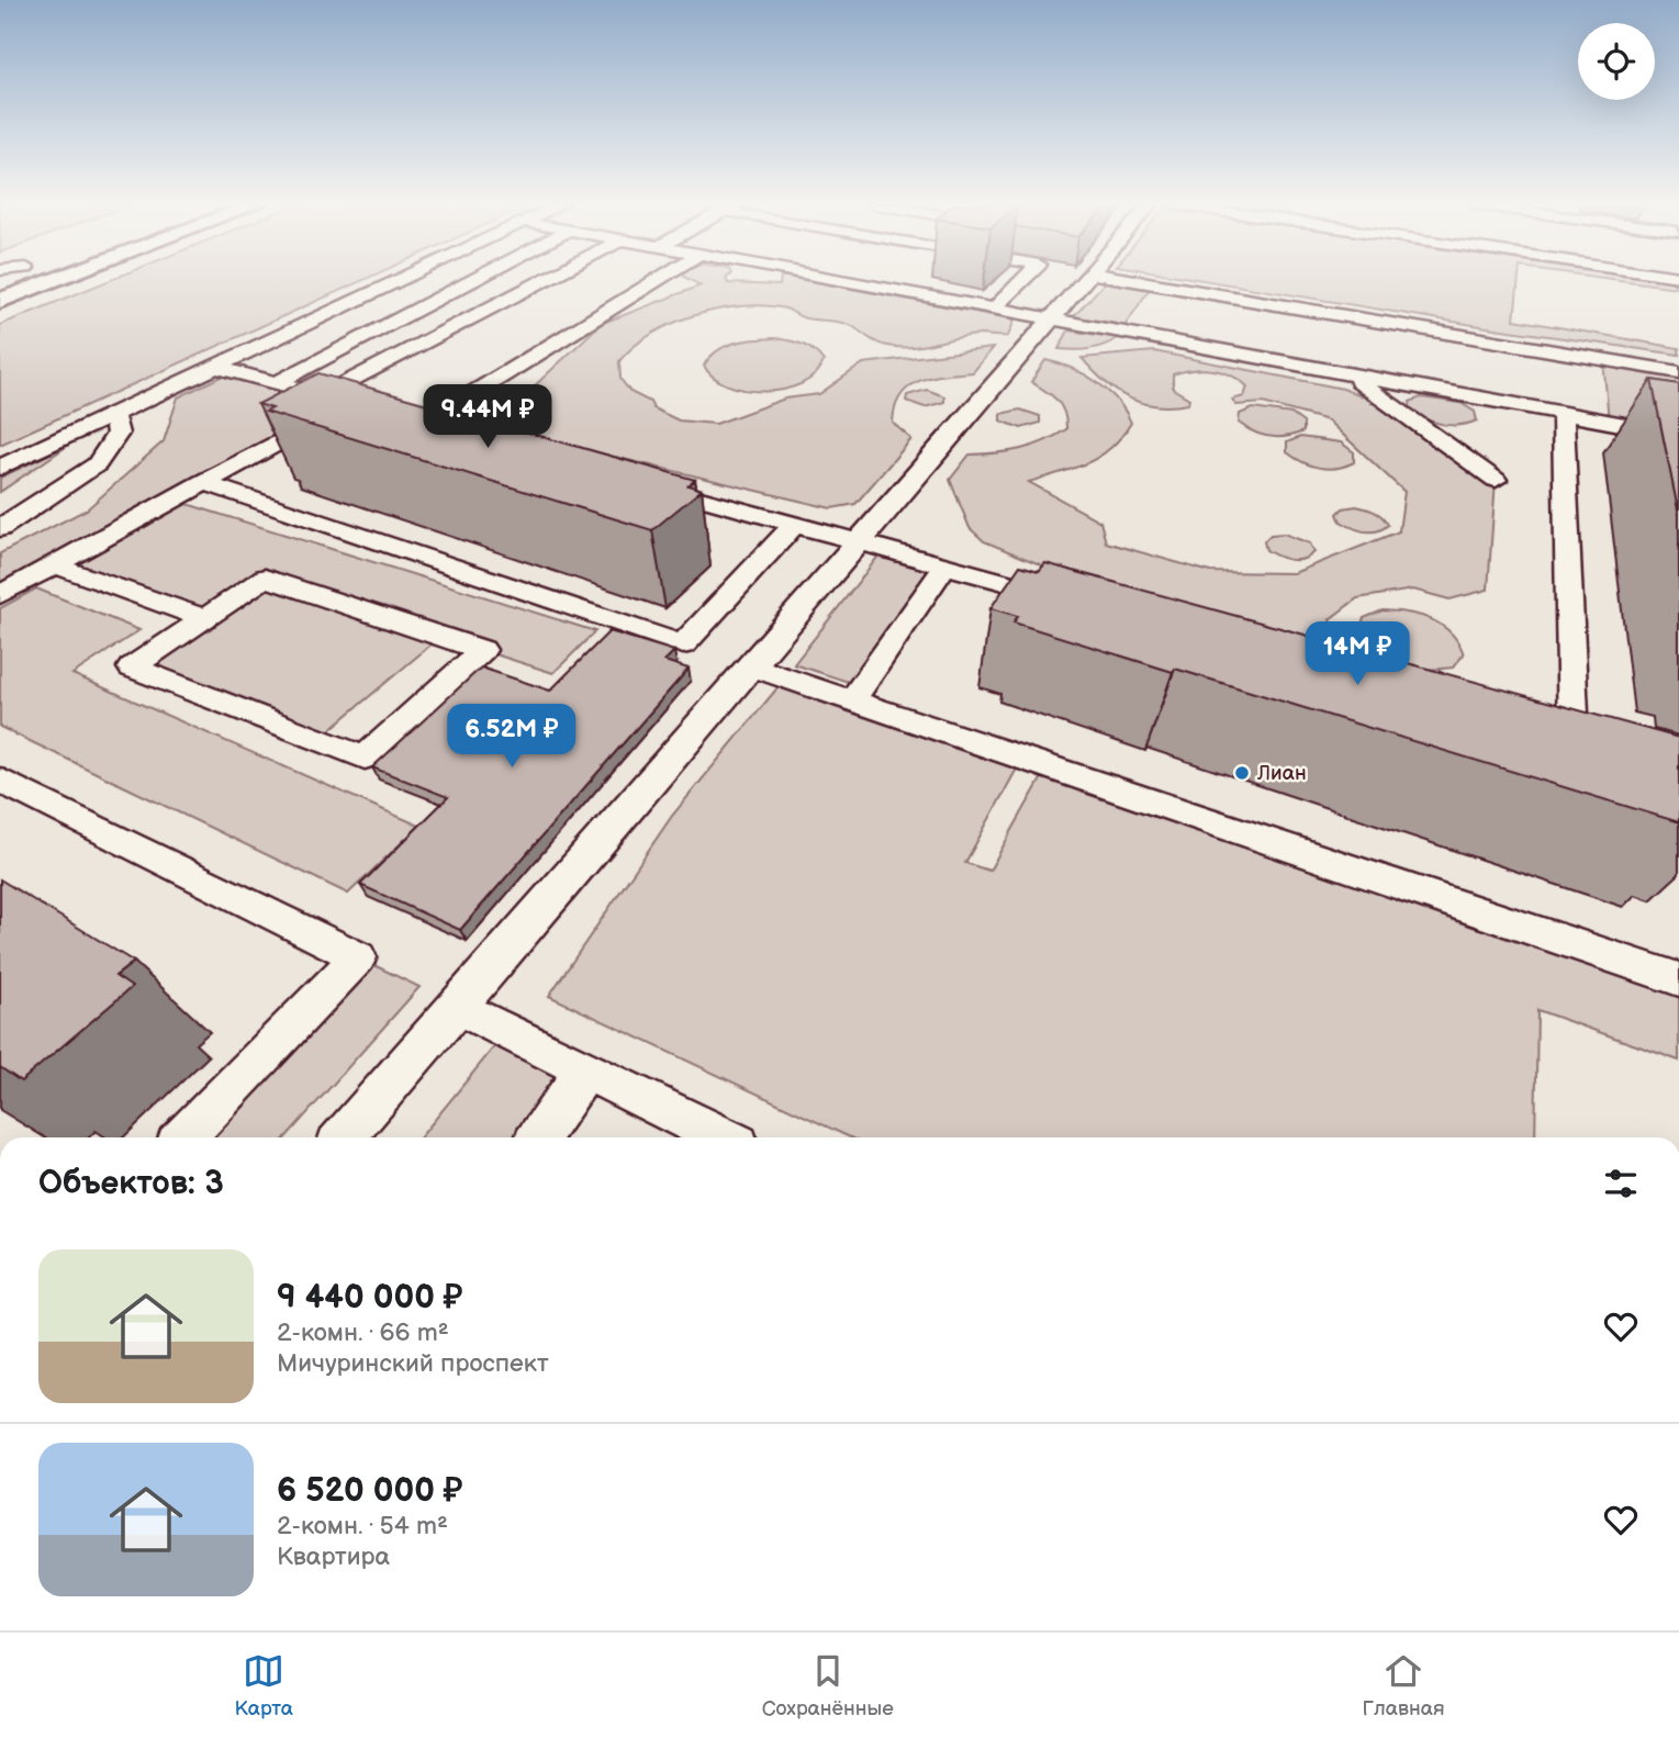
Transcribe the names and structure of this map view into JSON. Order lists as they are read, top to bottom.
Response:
{
  "places": ["Лиан"],
  "page": {
    "price": ["9.44M ₽", "14M ₽", "6.52M ₽"],
    "heading": "Объектов: 3",
    "list": [
      {
        "name": "9 440 000 ₽",
        "note": "2-комн. · 66 m² · Мичуринский проспект"
      },
      {
        "name": "6 520 000 ₽",
        "note": "2-комн. · 54 m² · Квартира"
      }
    ],
    "tabs": ["Карта", "Сохранённые", "Главная"]
  }
}
